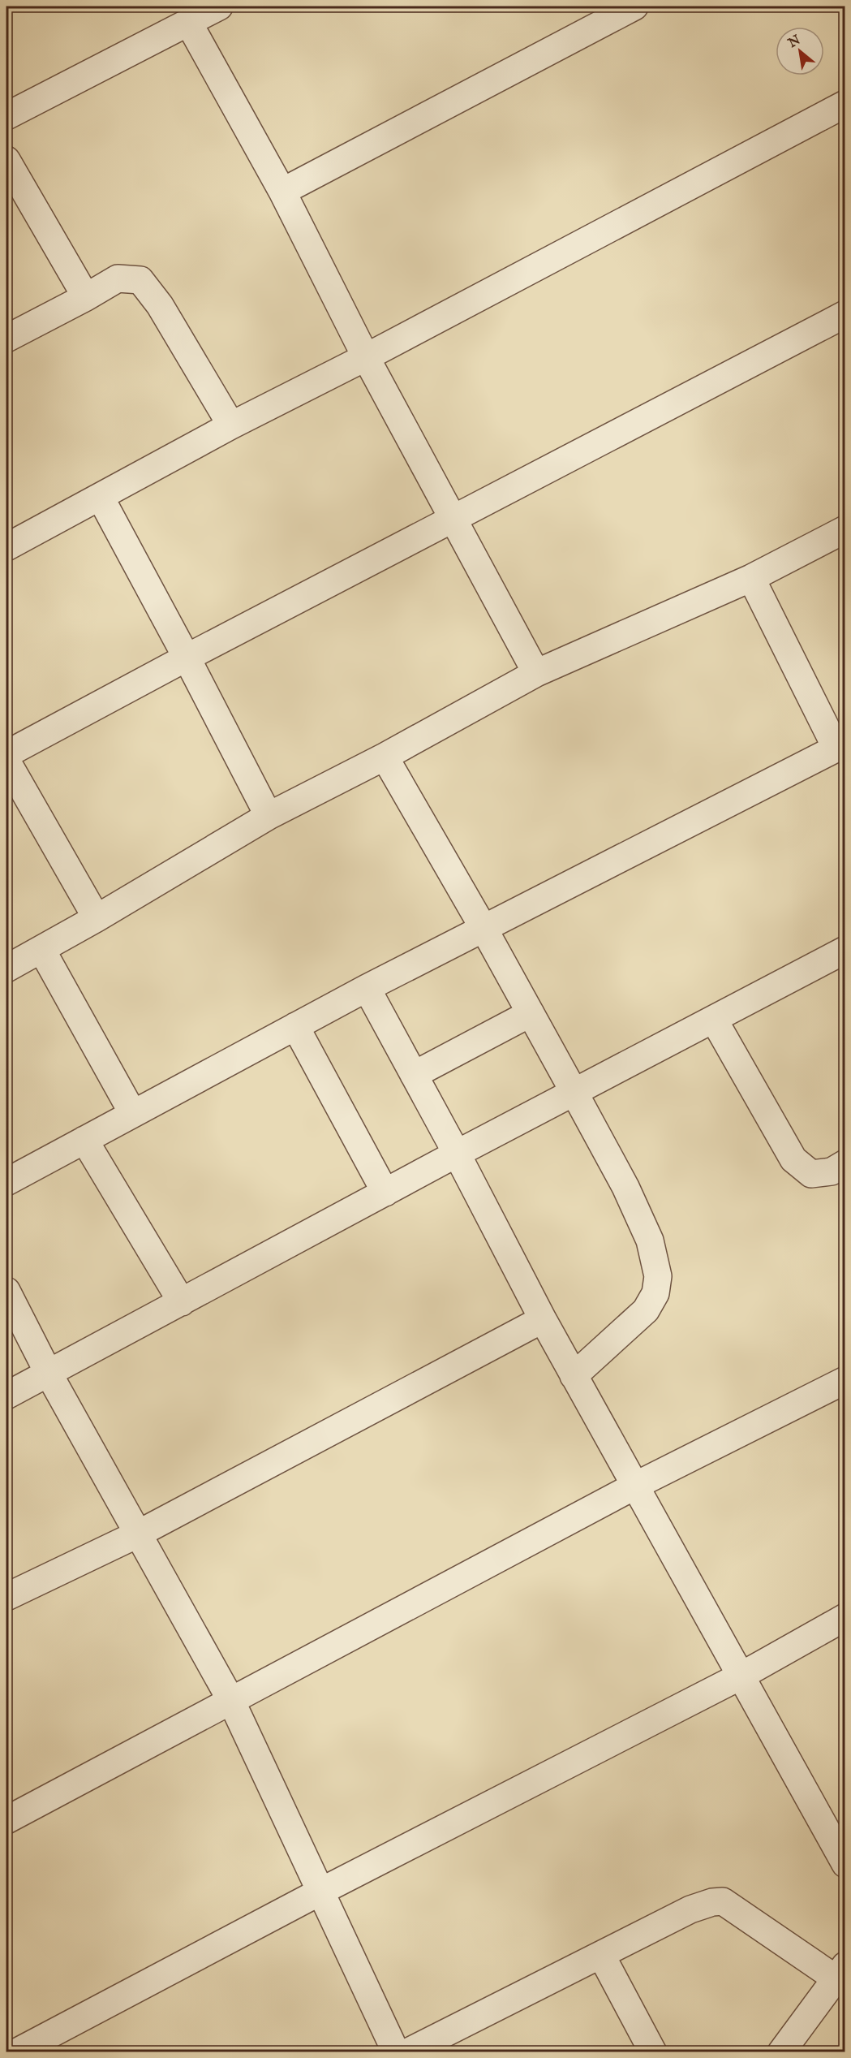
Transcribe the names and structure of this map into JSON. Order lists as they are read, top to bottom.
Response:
{
  "north": "top left"
}
